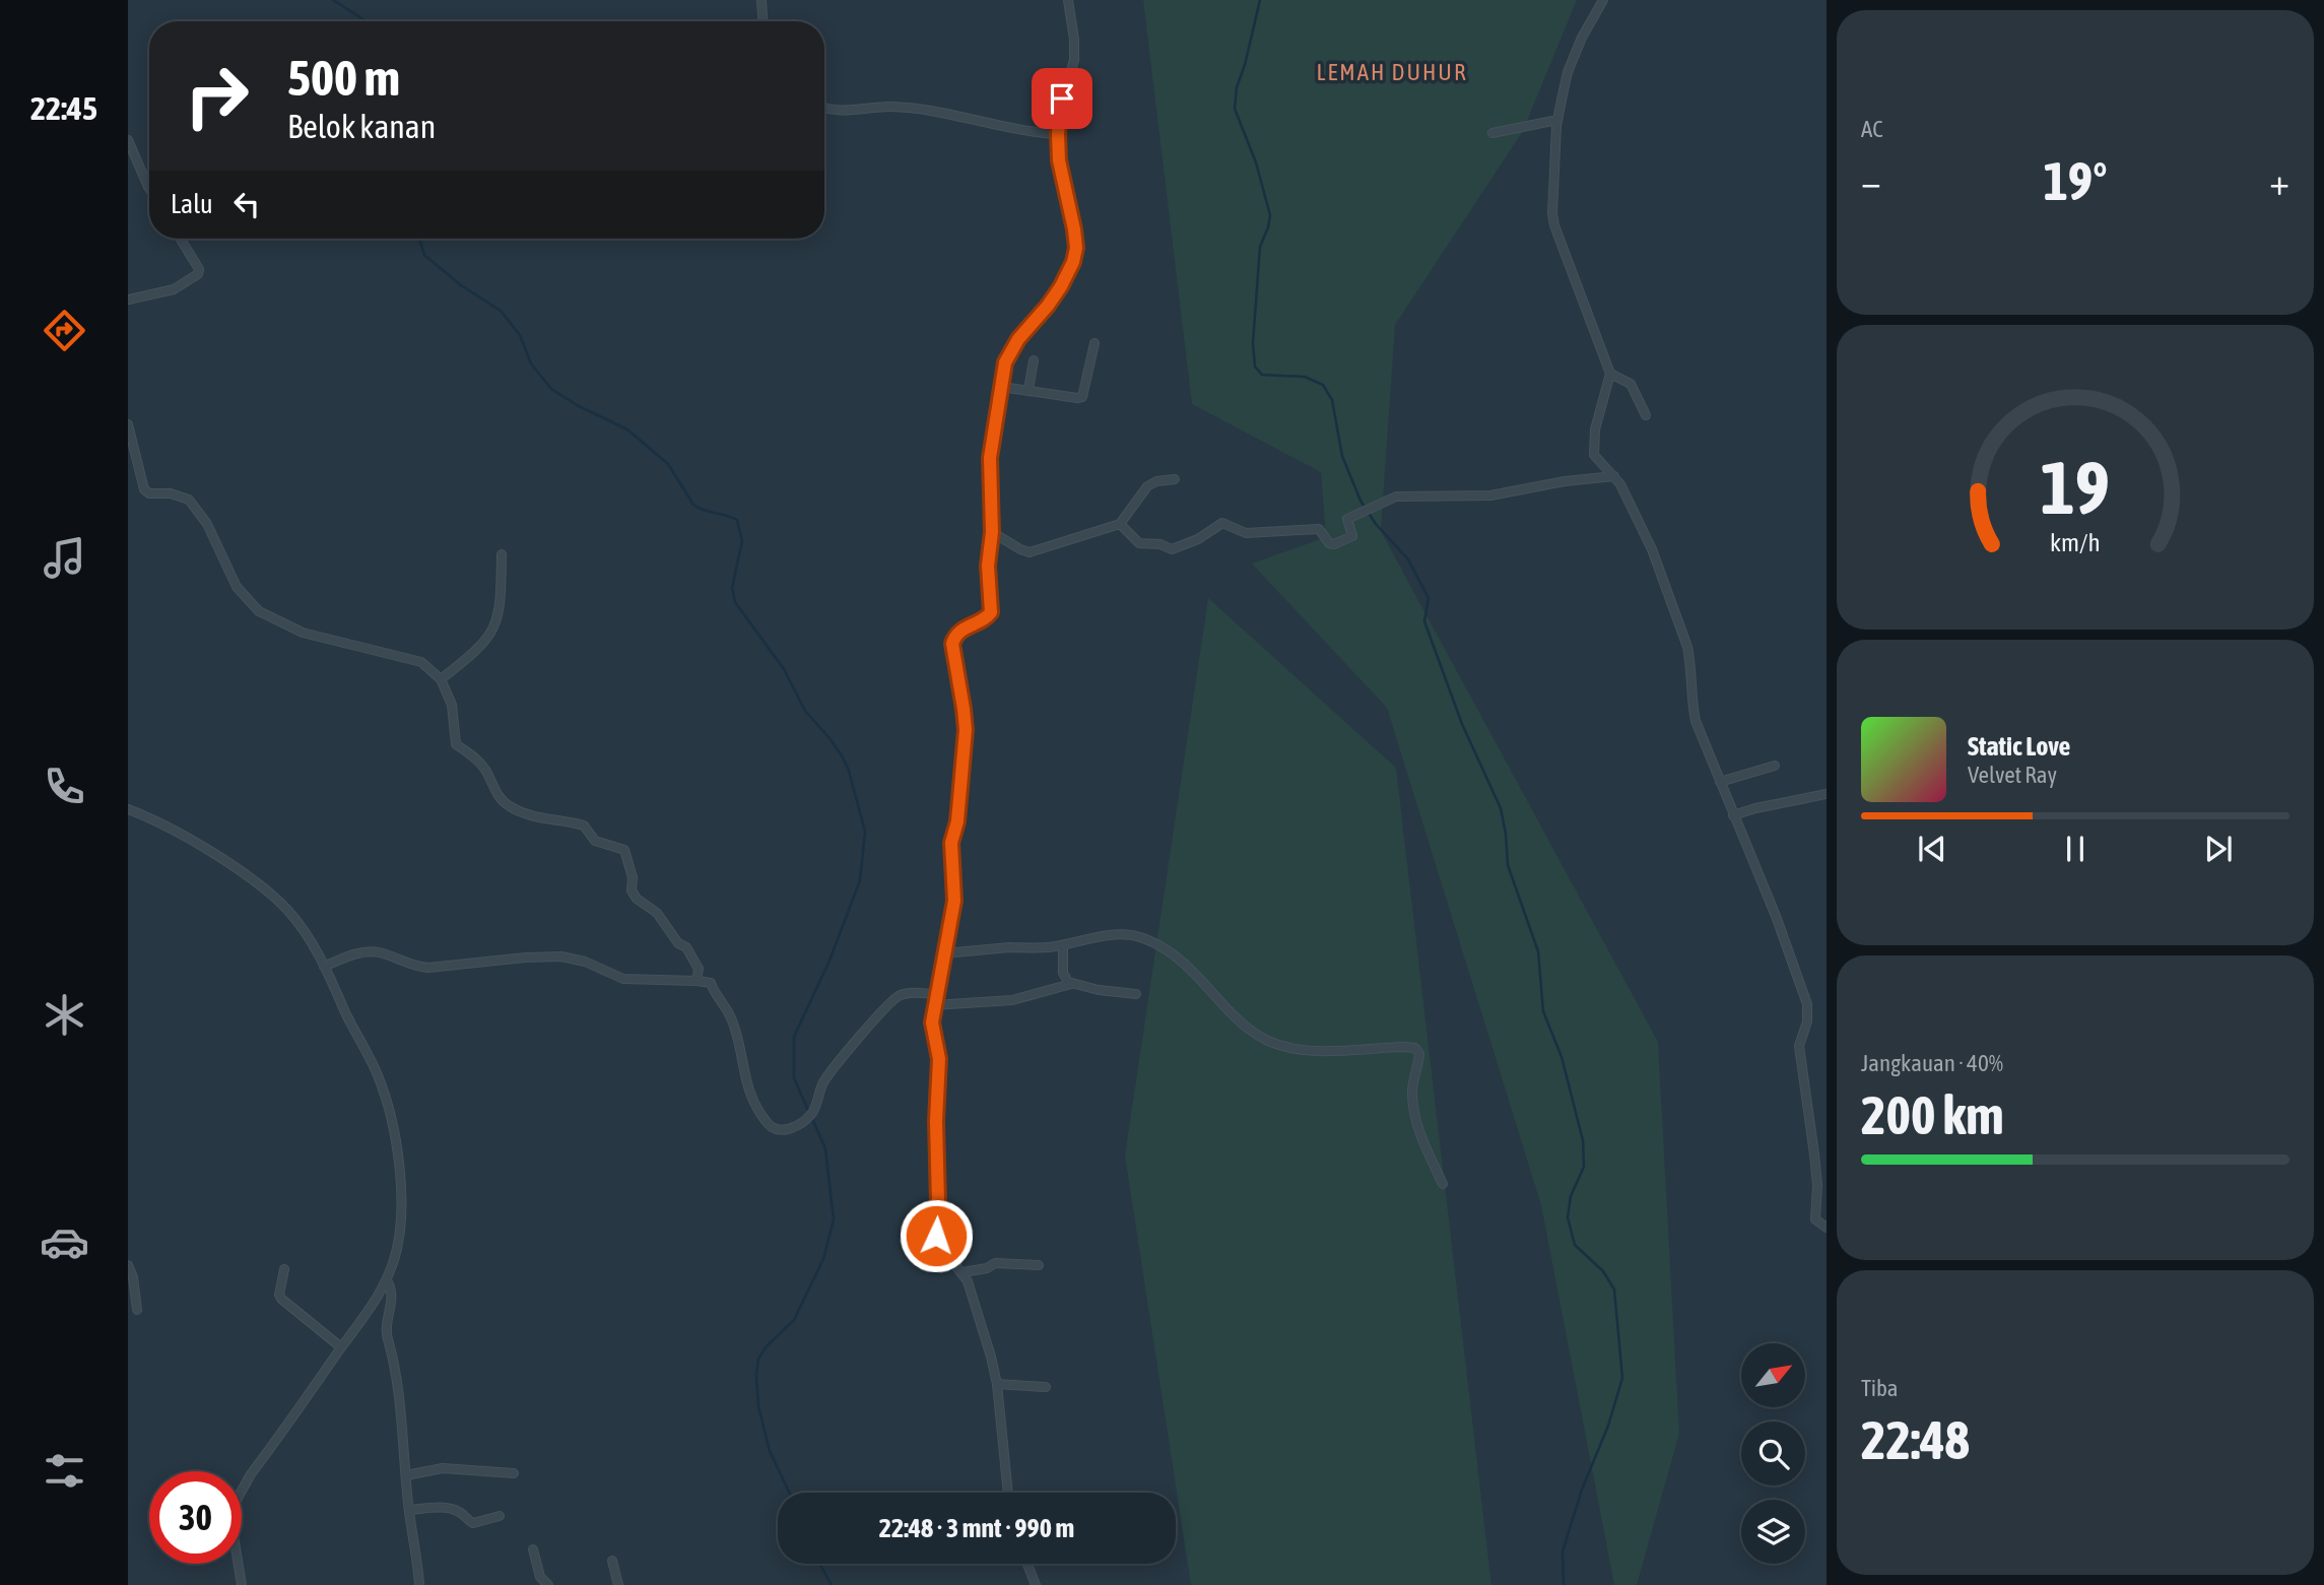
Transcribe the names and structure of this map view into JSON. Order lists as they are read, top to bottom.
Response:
{
  "districts": ["LEMAH DUHUR"],
  "north": "top right",
  "page": {
    "tabs": "22:45",
    "tile": [
      "AC",
      ["Jangkauan · 40%", "200 km"],
      ["Tiba", "22:48"]
    ],
    "turn": ["500 m", "Belok kanan"],
    "heat": ["−", "19°", "+"],
    "then": "Lalu",
    "song": ["Static Love", "Velvet Ray"],
    "limit": "30",
    "trip": "22:48 · 3 mnt · 990 m",
    "gauge": ["19", "km/h"]
  }
}
